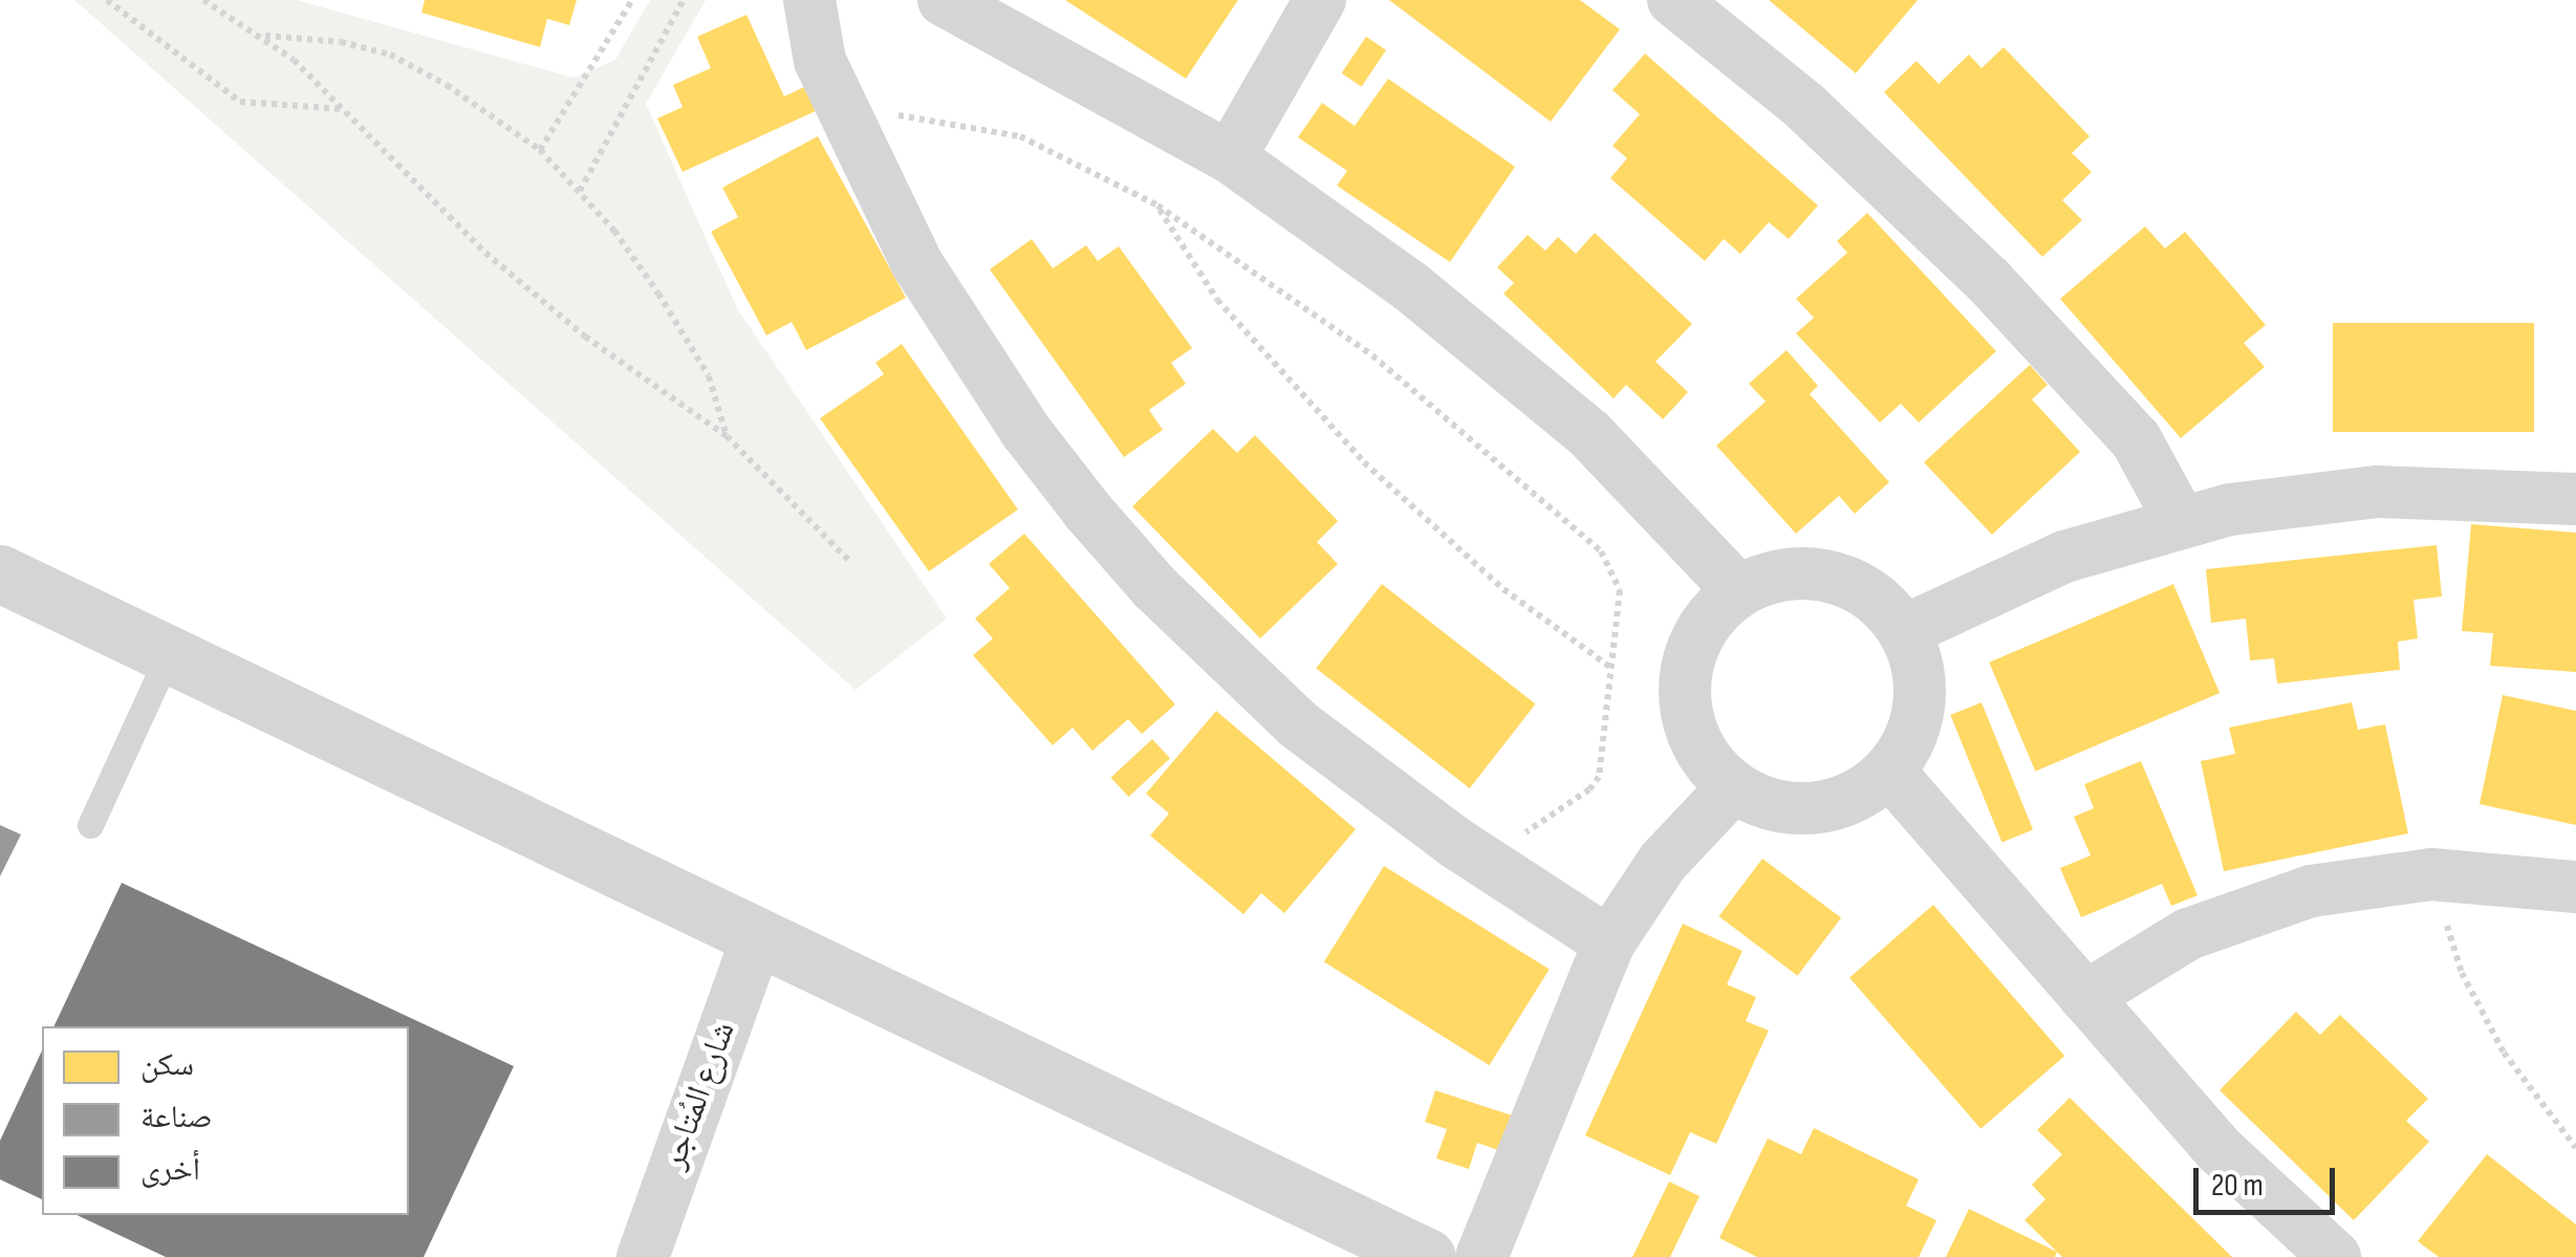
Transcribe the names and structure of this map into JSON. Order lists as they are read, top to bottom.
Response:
{
  "streets": {
    "street": ["شارع المُتاجر"]
  },
  "legend": ["سكن", "صناعة", "أخرى"],
  "scale_bar": "20 m"
}
